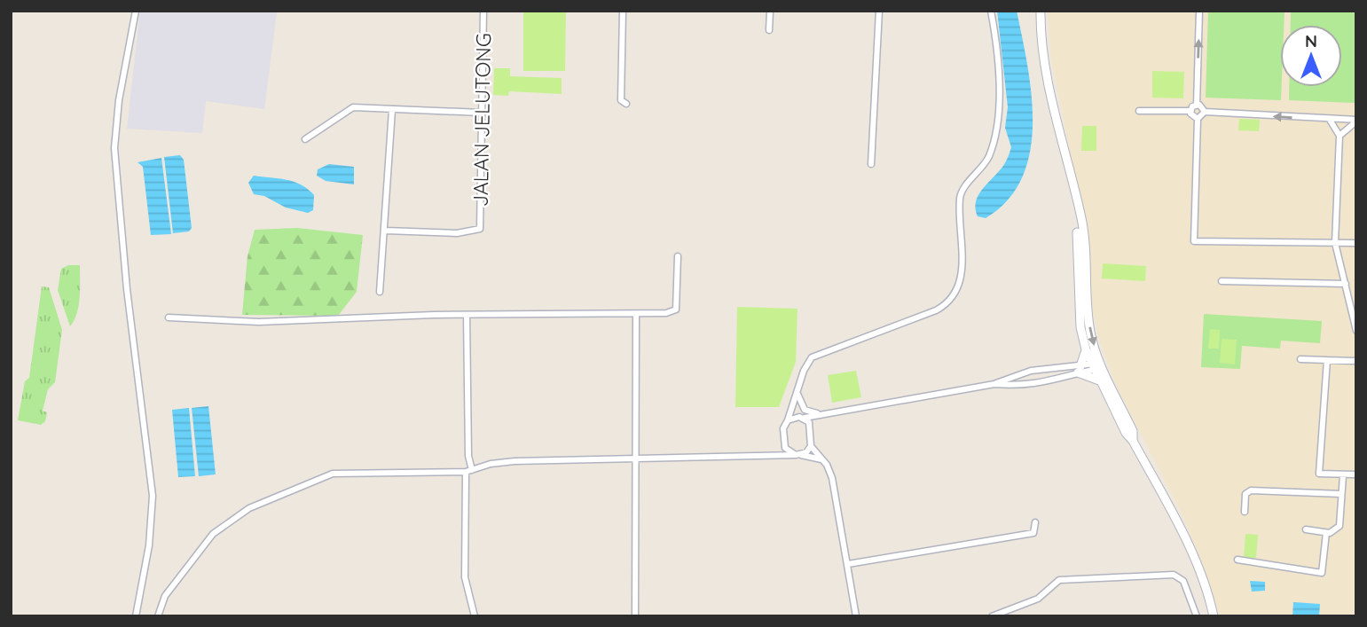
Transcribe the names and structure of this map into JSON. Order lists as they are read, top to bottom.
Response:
{
  "streets": {
    "street": ["JALAN JELUTONG"]
  },
  "north": "top"
}
